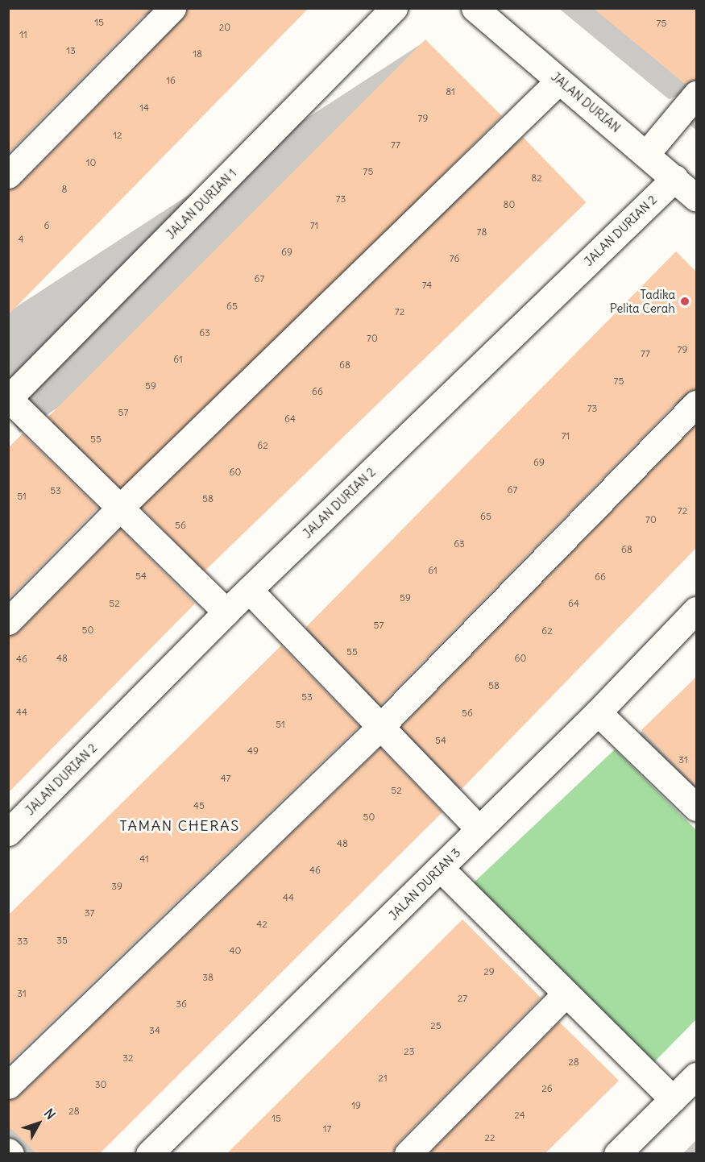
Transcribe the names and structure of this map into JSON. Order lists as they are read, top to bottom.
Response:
{
  "streets": {
    "street": [
      "JALAN DURIAN",
      "JALAN DURIAN 1",
      "JALAN DURIAN 2",
      "JALAN DURIAN 3"
    ]
  },
  "crossings": [
    ["JALAN DURIAN", "JALAN DURIAN 2"]
  ],
  "districts": ["TAMAN CHERAS"],
  "places": ["Tadika Pelita Cerah"],
  "house_numbers": [
    "15",
    "75",
    "20",
    "11",
    "13",
    "18",
    "16",
    "81",
    "14",
    "79",
    "12",
    "77",
    "10",
    "75",
    "82",
    "8",
    "73",
    "80",
    "6",
    "71",
    "78",
    "4",
    "69",
    "76",
    "67",
    "74",
    "65",
    "72",
    "63",
    "70",
    "79",
    "77",
    "61",
    "68",
    "75",
    "59",
    "66",
    "73",
    "57",
    "64",
    "71",
    "55",
    "62",
    "69",
    "60",
    "67",
    "53",
    "51",
    "58",
    "72",
    "65",
    "70",
    "56",
    "63",
    "68",
    "61",
    "54",
    "66",
    "59",
    "52",
    "64",
    "57",
    "50",
    "62",
    "55",
    "48",
    "60",
    "46",
    "58",
    "53",
    "44",
    "56",
    "51",
    "54",
    "49",
    "31",
    "47",
    "52",
    "45",
    "50",
    "48",
    "41",
    "46",
    "39",
    "44",
    "37",
    "42",
    "35",
    "33",
    "40",
    "29",
    "38",
    "31",
    "27",
    "36",
    "25",
    "34",
    "23",
    "32",
    "28",
    "21",
    "30",
    "26",
    "19",
    "28",
    "24",
    "15",
    "17",
    "22"
  ],
  "north": "top right"
}
